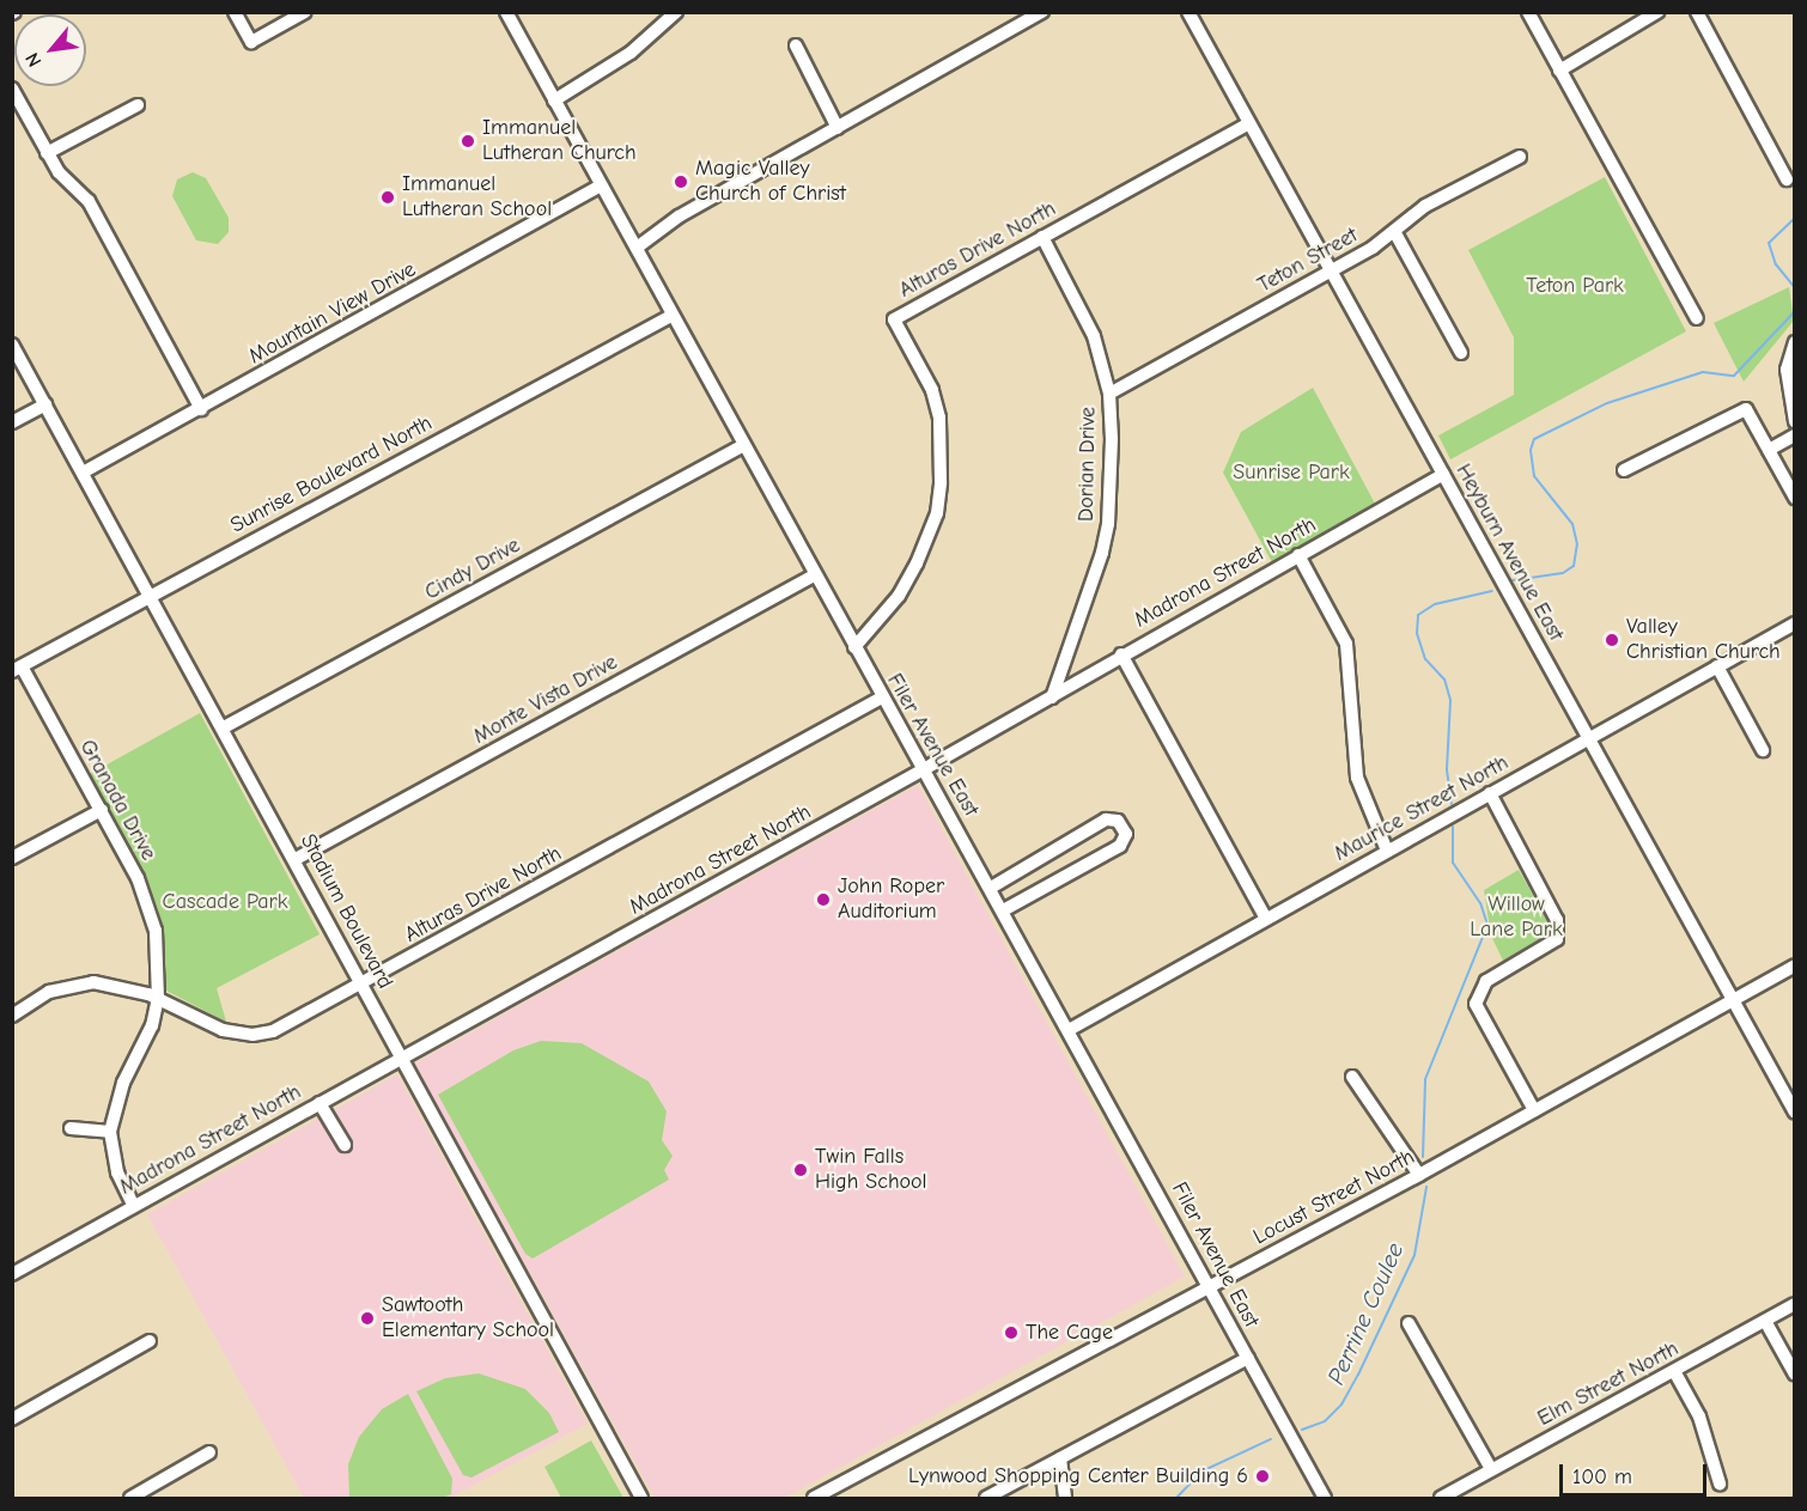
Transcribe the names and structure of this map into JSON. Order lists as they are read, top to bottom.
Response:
{
  "streets": {
    "street": [
      "Alturas Drive North",
      "Teton Street",
      "Mountain View Drive",
      "Dorian Drive",
      "Sunrise Boulevard North",
      "Heyburn Avenue East",
      "Cindy Drive",
      "Madrona Street North",
      "Monte Vista Drive",
      "Filer Avenue East",
      "Granada Drive",
      "Maurice Street North",
      "Stadium Boulevard",
      "Locust Street North",
      "Elm Street North"
    ]
  },
  "crossings": [
    ["Alturas Drive North", "Dorian Drive"],
    ["Alturas Drive North", "Heyburn Avenue East"],
    ["Alturas Drive North", "Filer Avenue East"],
    ["Alturas Drive North", "Granada Drive"],
    ["Alturas Drive North", "Stadium Boulevard"],
    ["Teton Street", "Dorian Drive"],
    ["Teton Street", "Heyburn Avenue East"],
    ["Mountain View Drive", "Filer Avenue East"],
    ["Mountain View Drive", "Stadium Boulevard"],
    ["Dorian Drive", "Madrona Street North"],
    ["Sunrise Boulevard North", "Filer Avenue East"],
    ["Sunrise Boulevard North", "Granada Drive"],
    ["Sunrise Boulevard North", "Stadium Boulevard"],
    ["Heyburn Avenue East", "Madrona Street North"],
    ["Heyburn Avenue East", "Maurice Street North"],
    ["Heyburn Avenue East", "Locust Street North"],
    ["Cindy Drive", "Filer Avenue East"],
    ["Cindy Drive", "Stadium Boulevard"],
    ["Madrona Street North", "Filer Avenue East"],
    ["Madrona Street North", "Granada Drive"],
    ["Madrona Street North", "Stadium Boulevard"],
    ["Monte Vista Drive", "Filer Avenue East"],
    ["Monte Vista Drive", "Stadium Boulevard"],
    ["Filer Avenue East", "Maurice Street North"],
    ["Filer Avenue East", "Locust Street North"]
  ],
  "water": ["Perrine Coulee"],
  "parks": [
    "Teton Park",
    "Sunrise Park",
    "Cascade Park",
    "Willow Lane Park"
  ],
  "places": [
    "Immanuel Lutheran Church",
    "Magic Valley Church of Christ",
    "Immanuel Lutheran School",
    "Valley Christian Church",
    "John Roper Auditorium",
    "Twin Falls High School",
    "Sawtooth Elementary School",
    "The Cage",
    "Lynwood Shopping Center Building 6"
  ],
  "scale_bar": "100 m",
  "north": "bottom left"
}
